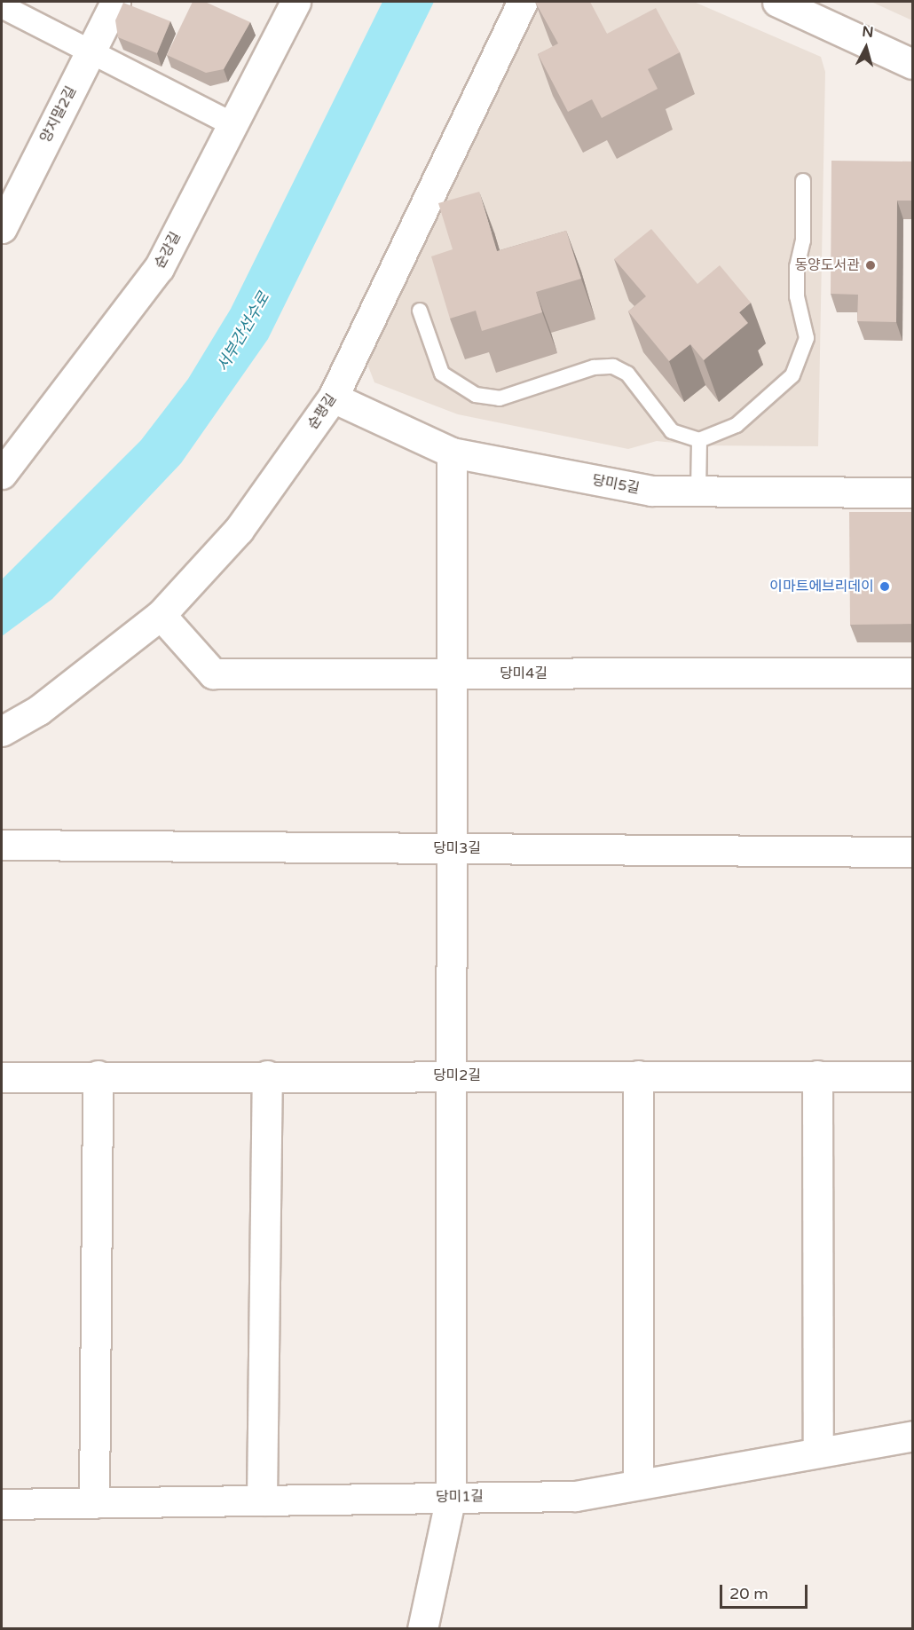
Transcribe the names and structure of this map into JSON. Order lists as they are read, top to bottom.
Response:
{
  "streets": {
    "street": [
      "양지말2길",
      "순강길",
      "순평길",
      "당미5길",
      "당미4길",
      "당미3길",
      "당미2길",
      "당미1길"
    ]
  },
  "crossings": [
    ["순평길", "당미5길"],
    ["순평길", "당미4길"]
  ],
  "water": ["서부간선수로"],
  "places": ["동양도서관", "이마트에브리데이"],
  "scale_bar": "20 m",
  "north": "top"
}
